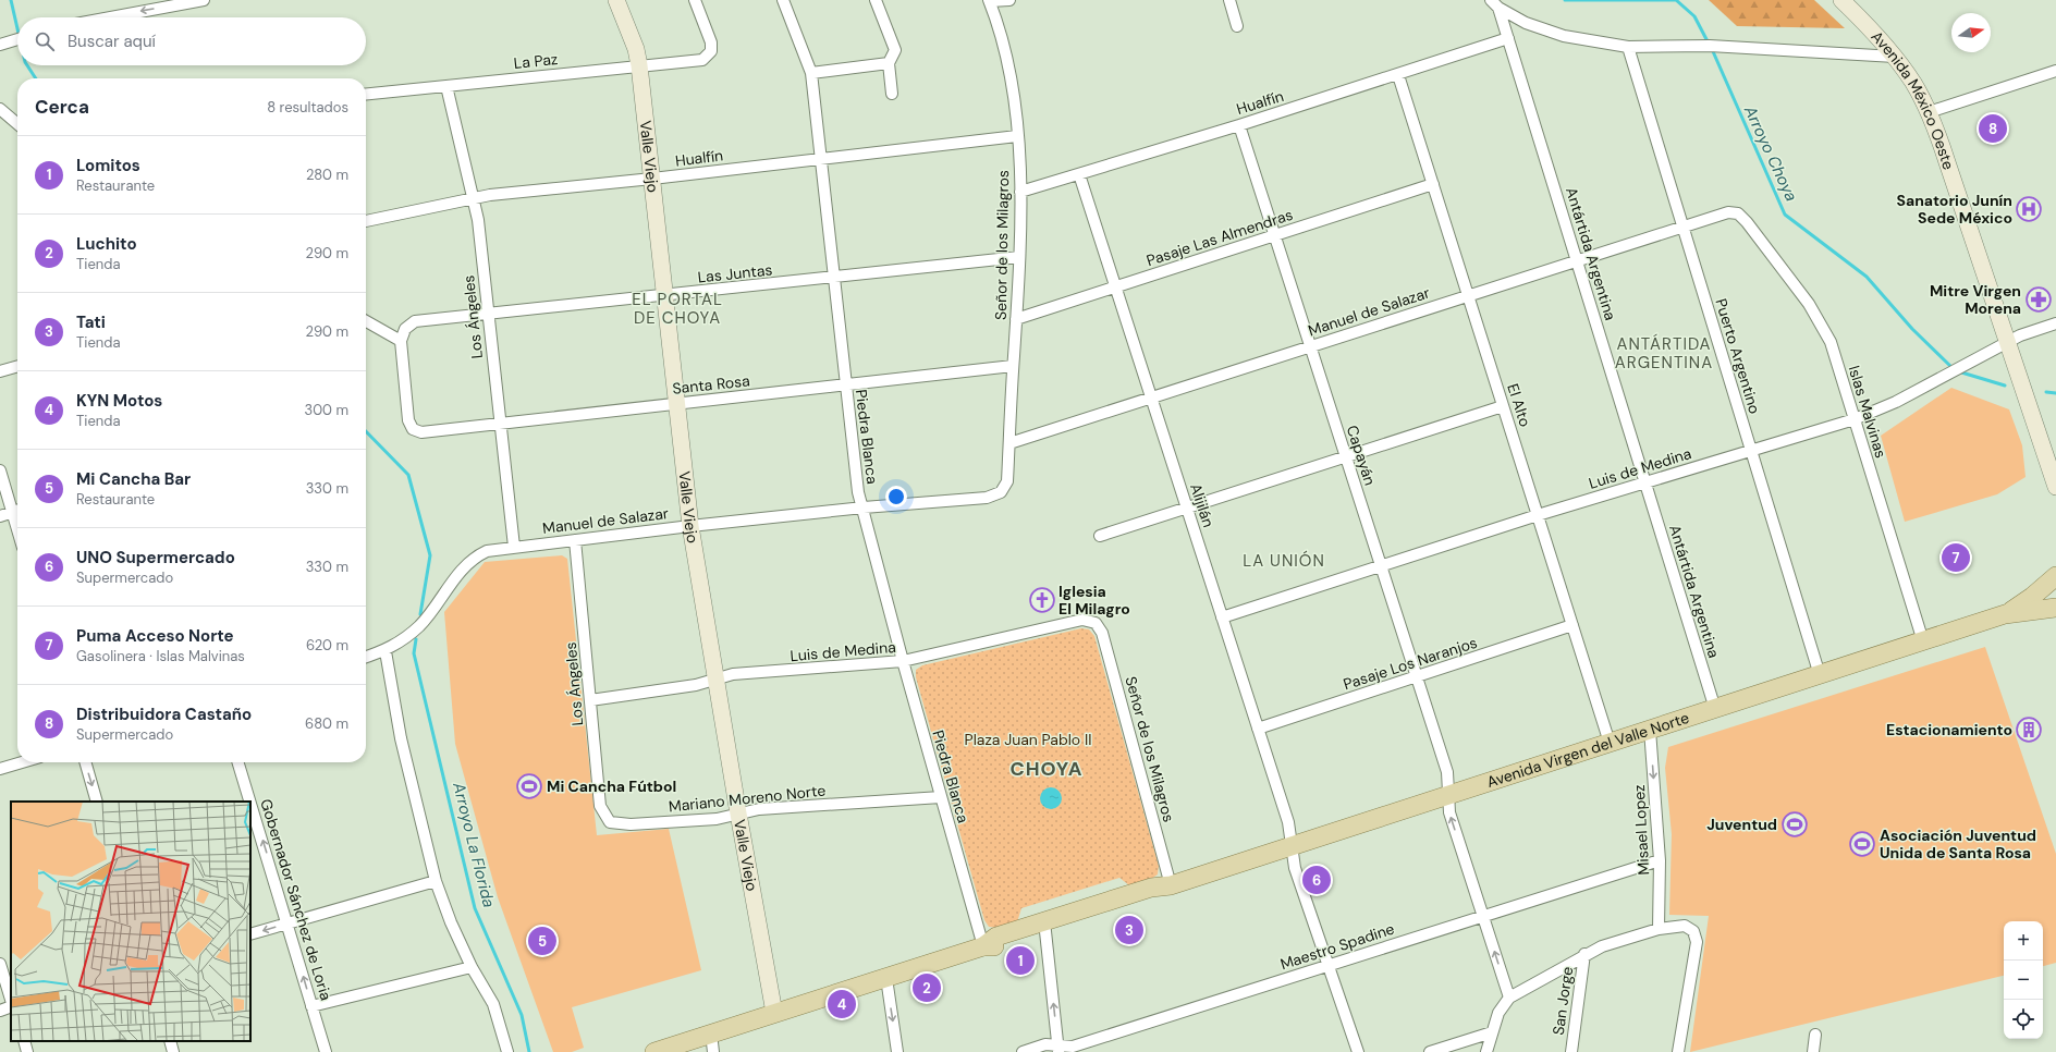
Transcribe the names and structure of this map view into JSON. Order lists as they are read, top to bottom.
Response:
{
  "streets": {
    "main road": ["Avenida Virgen del Valle Norte"],
    "street": [
      "La Paz",
      "Hualfín",
      "Avenida México Oeste",
      "Valle Viejo",
      "Pasaje Las Almendras",
      "Señor de los Milagros",
      "Antártida Argentina",
      "Las Juntas",
      "Manuel de Salazar",
      "Los Ángeles",
      "Puerto Argentino",
      "Santa Rosa",
      "El Alto",
      "Islas Malvinas",
      "Piedra Blanca",
      "Capayán",
      "Luis de Medina",
      "Alijilán",
      "Pasaje Los Naranjos",
      "Mariano Moreno Norte",
      "Misael Lopez",
      "Gobernador Sánchez de Loria",
      "Maestro Spadine",
      "San Jorge"
    ]
  },
  "crossings": [
    ["La Paz", "Valle Viejo"],
    ["La Paz", "Los Ángeles"],
    ["Hualfín", "Valle Viejo"],
    ["Hualfín", "Señor de los Milagros"],
    ["Hualfín", "Antártida Argentina"],
    ["Hualfín", "Los Ángeles"],
    ["Hualfín", "El Alto"],
    ["Hualfín", "Piedra Blanca"],
    ["Hualfín", "Capayán"],
    ["Hualfín", "Alijilán"],
    ["Avenida México Oeste", "Luis de Medina"],
    ["Valle Viejo", "Las Juntas"],
    ["Valle Viejo", "Manuel de Salazar"],
    ["Valle Viejo", "Santa Rosa"],
    ["Valle Viejo", "Luis de Medina"],
    ["Valle Viejo", "Avenida Virgen del Valle Norte"],
    ["Valle Viejo", "Mariano Moreno Norte"],
    ["Pasaje Las Almendras", "Señor de los Milagros"],
    ["Pasaje Las Almendras", "El Alto"],
    ["Pasaje Las Almendras", "Capayán"],
    ["Pasaje Las Almendras", "Alijilán"],
    ["Señor de los Milagros", "Las Juntas"],
    ["Señor de los Milagros", "Manuel de Salazar"],
    ["Señor de los Milagros", "Santa Rosa"],
    ["Señor de los Milagros", "Luis de Medina"],
    ["Señor de los Milagros", "Avenida Virgen del Valle Norte"],
    ["Antártida Argentina", "Manuel de Salazar"],
    ["Antártida Argentina", "Luis de Medina"],
    ["Antártida Argentina", "Avenida Virgen del Valle Norte"],
    ["Las Juntas", "Los Ángeles"],
    ["Las Juntas", "Santa Rosa"],
    ["Las Juntas", "Piedra Blanca"],
    ["Manuel de Salazar", "Los Ángeles"],
    ["Manuel de Salazar", "Puerto Argentino"],
    ["Manuel de Salazar", "El Alto"],
    ["Manuel de Salazar", "Islas Malvinas"],
    ["Manuel de Salazar", "Piedra Blanca"],
    ["Manuel de Salazar", "Capayán"],
    ["Manuel de Salazar", "Alijilán"],
    ["Los Ángeles", "Santa Rosa"],
    ["Los Ángeles", "Luis de Medina"],
    ["Los Ángeles", "Mariano Moreno Norte"],
    ["Puerto Argentino", "Luis de Medina"],
    ["Puerto Argentino", "Avenida Virgen del Valle Norte"],
    ["Santa Rosa", "Piedra Blanca"],
    ["El Alto", "Luis de Medina"],
    ["El Alto", "Pasaje Los Naranjos"],
    ["El Alto", "Avenida Virgen del Valle Norte"],
    ["Islas Malvinas", "Luis de Medina"],
    ["Islas Malvinas", "Avenida Virgen del Valle Norte"],
    ["Piedra Blanca", "Luis de Medina"],
    ["Piedra Blanca", "Avenida Virgen del Valle Norte"],
    ["Piedra Blanca", "Mariano Moreno Norte"],
    ["Capayán", "Luis de Medina"],
    ["Capayán", "Pasaje Los Naranjos"],
    ["Capayán", "Avenida Virgen del Valle Norte"],
    ["Capayán", "Maestro Spadine"],
    ["Luis de Medina", "Alijilán"],
    ["Alijilán", "Pasaje Los Naranjos"],
    ["Alijilán", "Avenida Virgen del Valle Norte"],
    ["Alijilán", "Maestro Spadine"],
    ["Avenida Virgen del Valle Norte", "Misael Lopez"],
    ["Misael Lopez", "Maestro Spadine"]
  ],
  "one_way": ["Misael Lopez", "Gobernador Sánchez de Loria"],
  "districts": [
    "EL PORTAL DE CHOYA",
    "ANTÁRTIDA ARGENTINA",
    "LA UNIÓN",
    "CHOYA"
  ],
  "water": ["Arroyo Choya", "Arroyo La Florida"],
  "parks": ["Plaza Juan Pablo II"],
  "places": {
    "hospital": ["Sanatorio Junín Sede México"],
    "pharmacy": ["Mitre Virgen Morena"],
    "church": ["Iglesia El Milagro"],
    "building": ["Estacionamiento"],
    "sports": ["Mi Cancha Fútbol", "Juventud", "Asociación Juventud Unida de Santa Rosa"]
  },
  "north": "right",
  "page": {
    "search": "Buscar aquí",
    "heading": ["Cerca", "8 resultados"],
    "pins": [
      "8",
      "7",
      "6",
      "3",
      "5",
      "1",
      "2",
      "4"
    ],
    "list": [
      {
        "mark": "1",
        "name": "Lomitos",
        "note": "Restaurante",
        "value": "280 m"
      },
      {
        "mark": "2",
        "name": "Luchito",
        "note": "Tienda",
        "value": "290 m"
      },
      {
        "mark": "3",
        "name": "Tati",
        "note": "Tienda",
        "value": "290 m"
      },
      {
        "mark": "4",
        "name": "KYN Motos",
        "note": "Tienda",
        "value": "300 m"
      },
      {
        "mark": "5",
        "name": "Mi Cancha Bar",
        "note": "Restaurante",
        "value": "330 m"
      },
      {
        "mark": "6",
        "name": "UNO Supermercado",
        "note": "Supermercado",
        "value": "330 m"
      },
      {
        "mark": "7",
        "name": "Puma Acceso Norte",
        "note": "Gasolinera · Islas Malvinas",
        "value": "620 m"
      },
      {
        "mark": "8",
        "name": "Distribuidora Castaño",
        "note": "Supermercado",
        "value": "680 m"
      }
    ],
    "map_buttons": ["+", "−"]
  }
}
